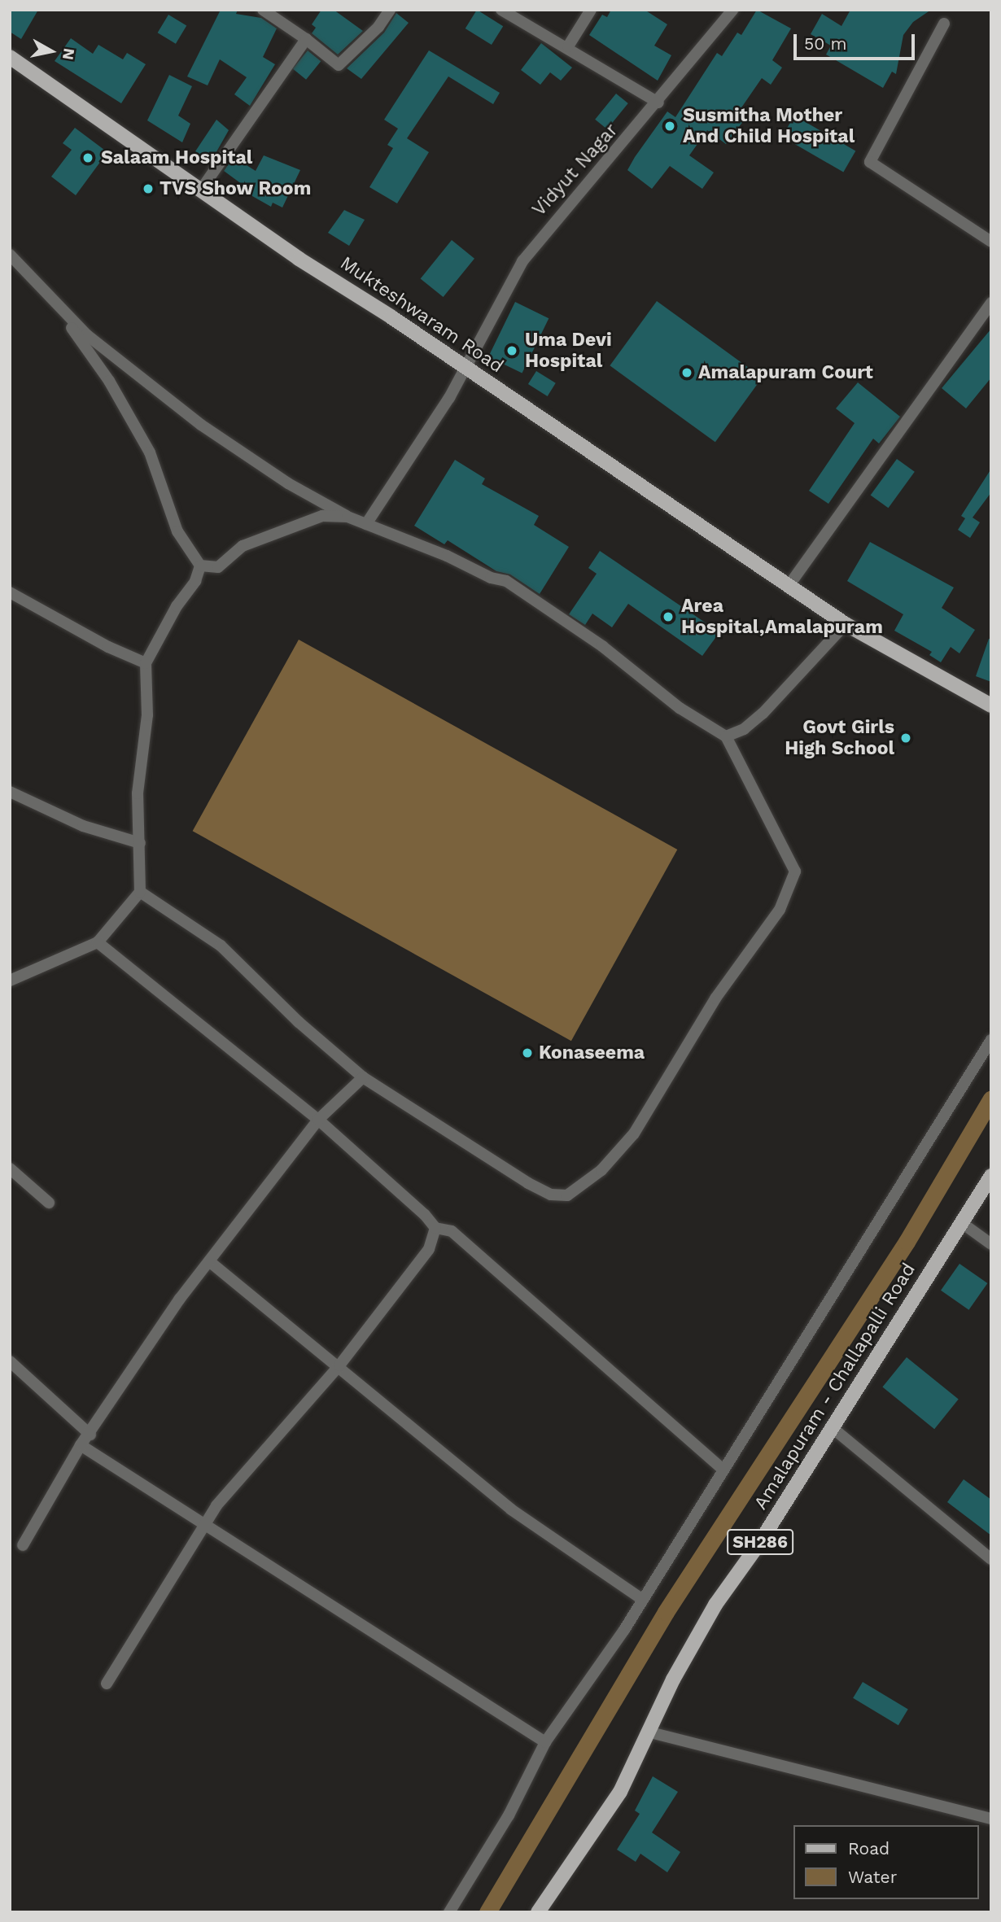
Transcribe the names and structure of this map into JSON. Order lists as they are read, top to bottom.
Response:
{
  "streets": {
    "main road": ["Mukteshwaram Road", "Amalapuram - Challapalli Road", "SH286"],
    "street": ["Vidyut Nagar"]
  },
  "crossings": [
    ["Vidyut Nagar", "Mukteshwaram Road"]
  ],
  "places": [
    "Susmitha Mother And Child Hospital",
    "Salaam Hospital",
    "TVS Show Room",
    "Uma Devi Hospital",
    "Amalapuram Court",
    "Area Hospital,Amalapuram",
    "Govt Girls High School",
    "Konaseema"
  ],
  "legend": ["Road", "Water"],
  "scale_bar": "50 m",
  "north": "right"
}
